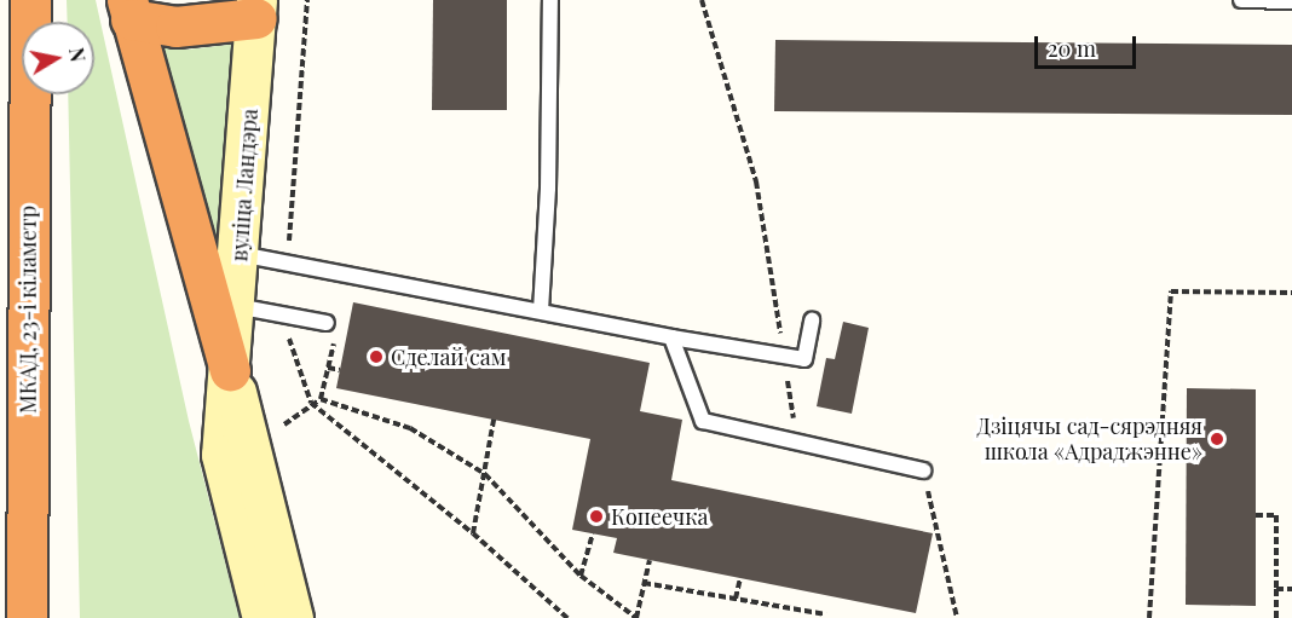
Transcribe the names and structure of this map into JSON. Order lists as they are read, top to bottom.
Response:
{
  "streets": {
    "highway": ["МКАД, 23-і кіламетр"],
    "main road": ["вуліца Ландэра"]
  },
  "places": ["Сделай сам", "Дзіцячы сад-сярэдняя школа «Адраджэнне»", "Копеечка"],
  "scale_bar": "20 m",
  "north": "right"
}
